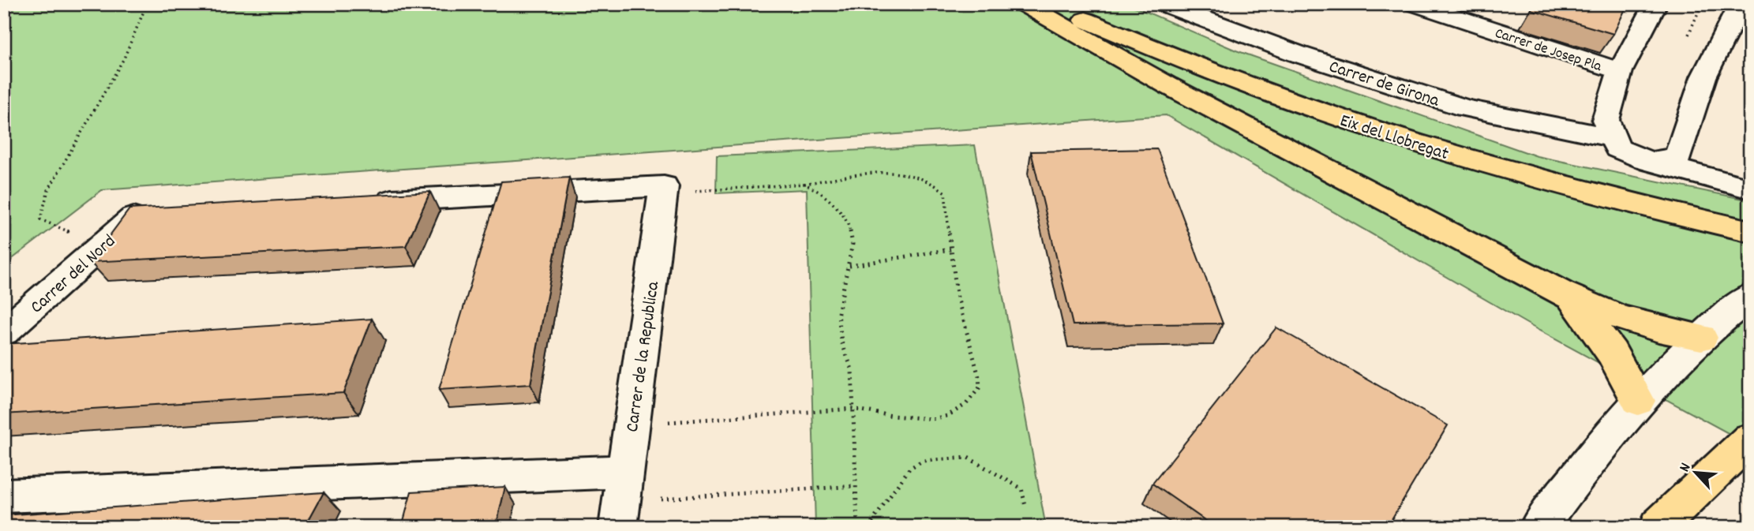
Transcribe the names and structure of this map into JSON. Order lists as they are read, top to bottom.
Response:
{
  "streets": {
    "highway": ["Eix del Llobregat"],
    "street": [
      "Carrer de Josep Pla",
      "Carrer de Girona",
      "Carrer del Nord",
      "Carrer de la Republica"
    ]
  },
  "north": "top left"
}
